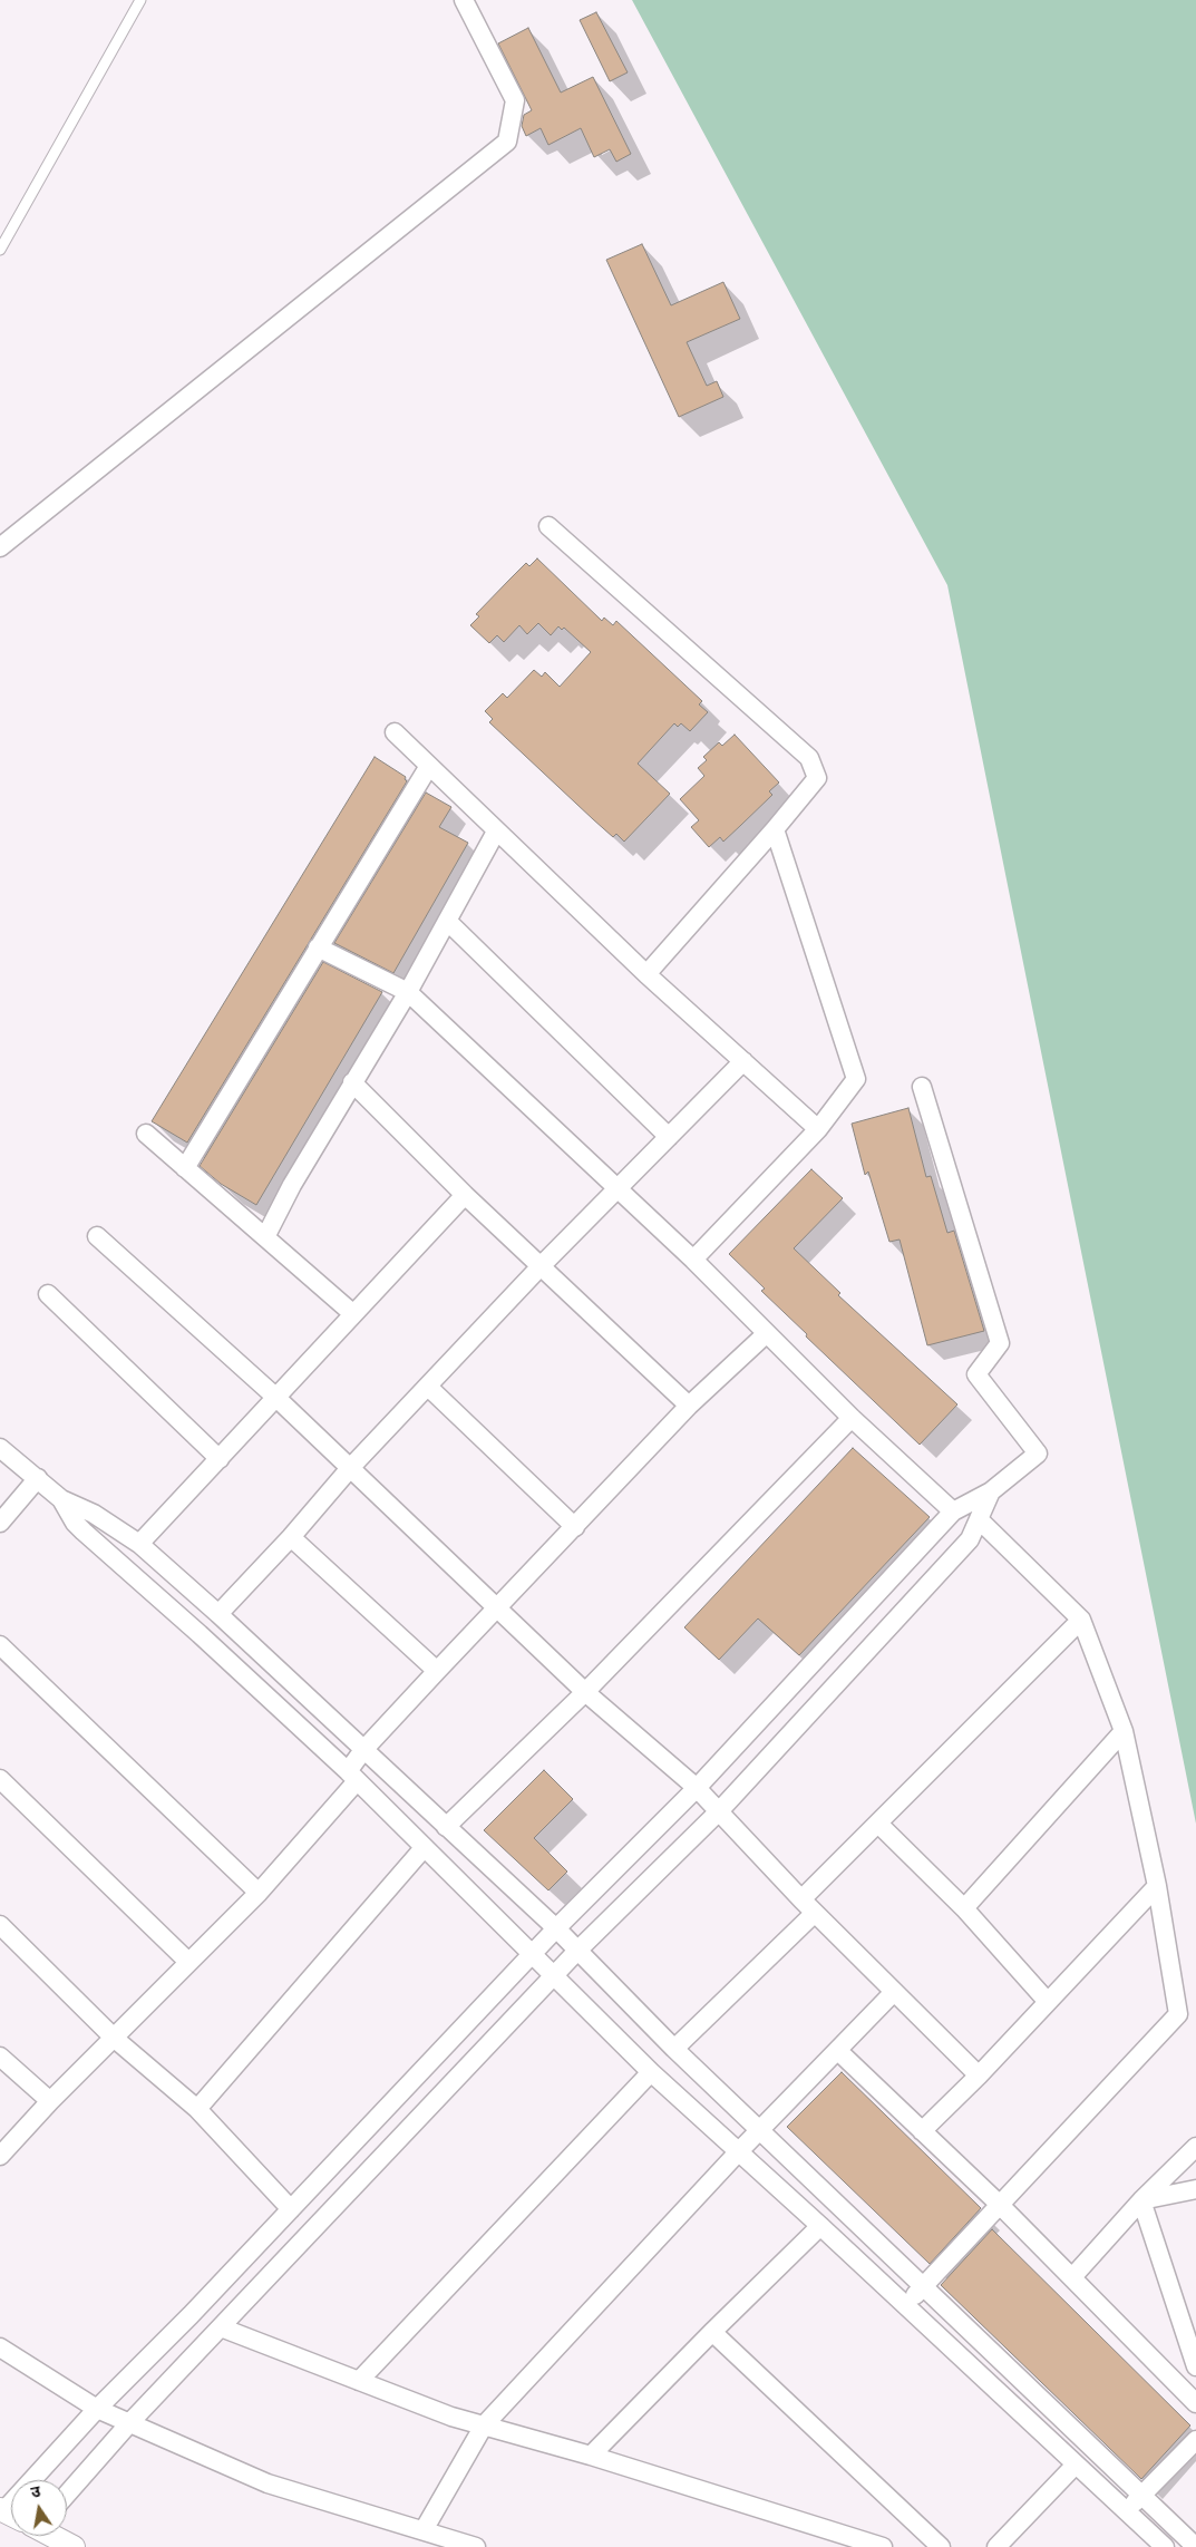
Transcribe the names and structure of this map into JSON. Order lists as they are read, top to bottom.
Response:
{
  "north": "top"
}
